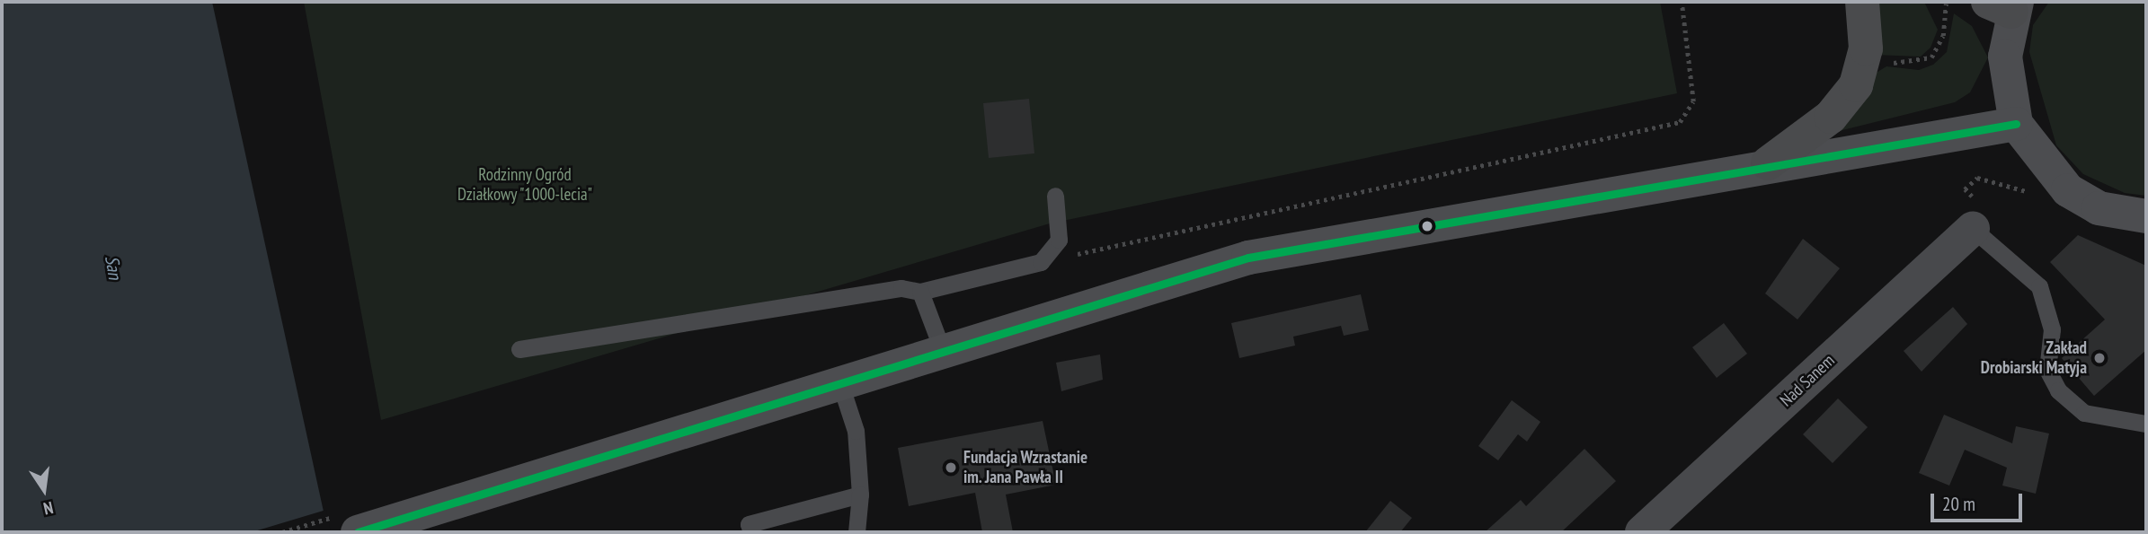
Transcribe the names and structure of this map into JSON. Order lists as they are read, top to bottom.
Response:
{
  "streets": {
    "street": ["Nad Sanem"]
  },
  "water": ["San"],
  "parks": ["Rodzinny Ogród Działkowy \"1000-lecia\""],
  "places": ["Zakład Drobiarski Matyja", "Fundacja Wzrastanie im. Jana Pawła II"],
  "scale_bar": "20 m",
  "north": "bottom"
}
